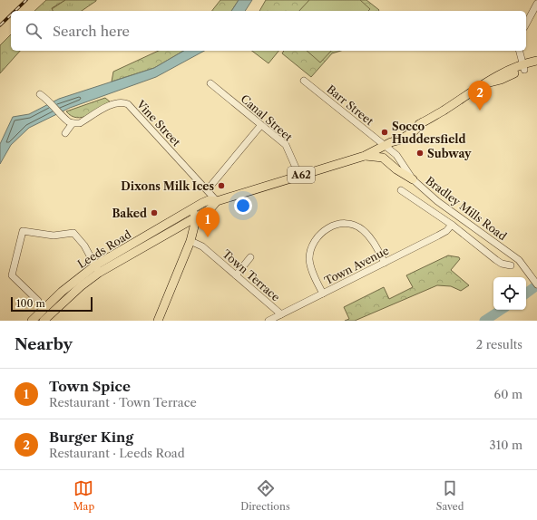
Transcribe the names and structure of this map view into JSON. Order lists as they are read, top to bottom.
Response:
{
  "streets": {
    "main road": ["A62", "Leeds Road"],
    "street": [
      "Barr Street",
      "Canal Street",
      "Vine Street",
      "Bradley Mills Road",
      "Town Avenue",
      "Town Terrace"
    ]
  },
  "crossings": [
    ["Barr Street", "Bradley Mills Road"],
    ["Barr Street", "Leeds Road"],
    ["Canal Street", "Leeds Road"],
    ["Vine Street", "Leeds Road"],
    ["Bradley Mills Road", "Leeds Road"],
    ["Town Avenue", "Town Terrace"]
  ],
  "places": [
    "Socco Huddersfield",
    "Subway",
    "Dixons Milk Ices",
    "Baked"
  ],
  "scale_bar": "100 m",
  "page": {
    "search": "Search here",
    "pins": ["2", "1"],
    "scale": "100 m",
    "heading": ["Nearby", "2 results"],
    "list": [
      {
        "mark": "1",
        "name": "Town Spice",
        "note": "Restaurant · Town Terrace",
        "value": "60 m"
      },
      {
        "mark": "2",
        "name": "Burger King",
        "note": "Restaurant · Leeds Road",
        "value": "310 m"
      }
    ],
    "nav": ["Map", "Directions", "Saved"]
  }
}
